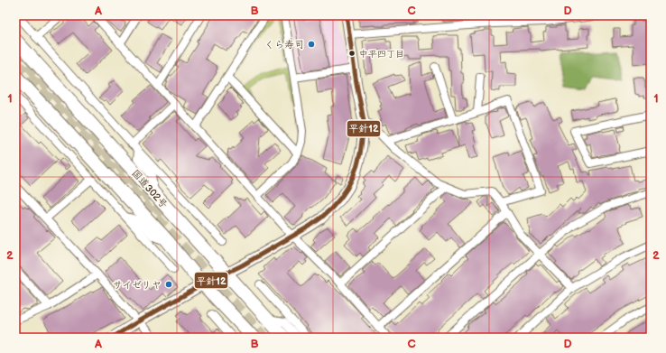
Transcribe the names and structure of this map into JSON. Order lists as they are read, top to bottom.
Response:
{
  "streets": {
    "highway": ["国道302号"]
  },
  "places": ["くら寿司", "中平四丁目", "サイゼリヤ"],
  "lines": ["transit line 平針12"],
  "grid": {
    "columns": [
      "A",
      "B",
      "C",
      "D"
    ],
    "rows": ["1", "2"]
  }
}
